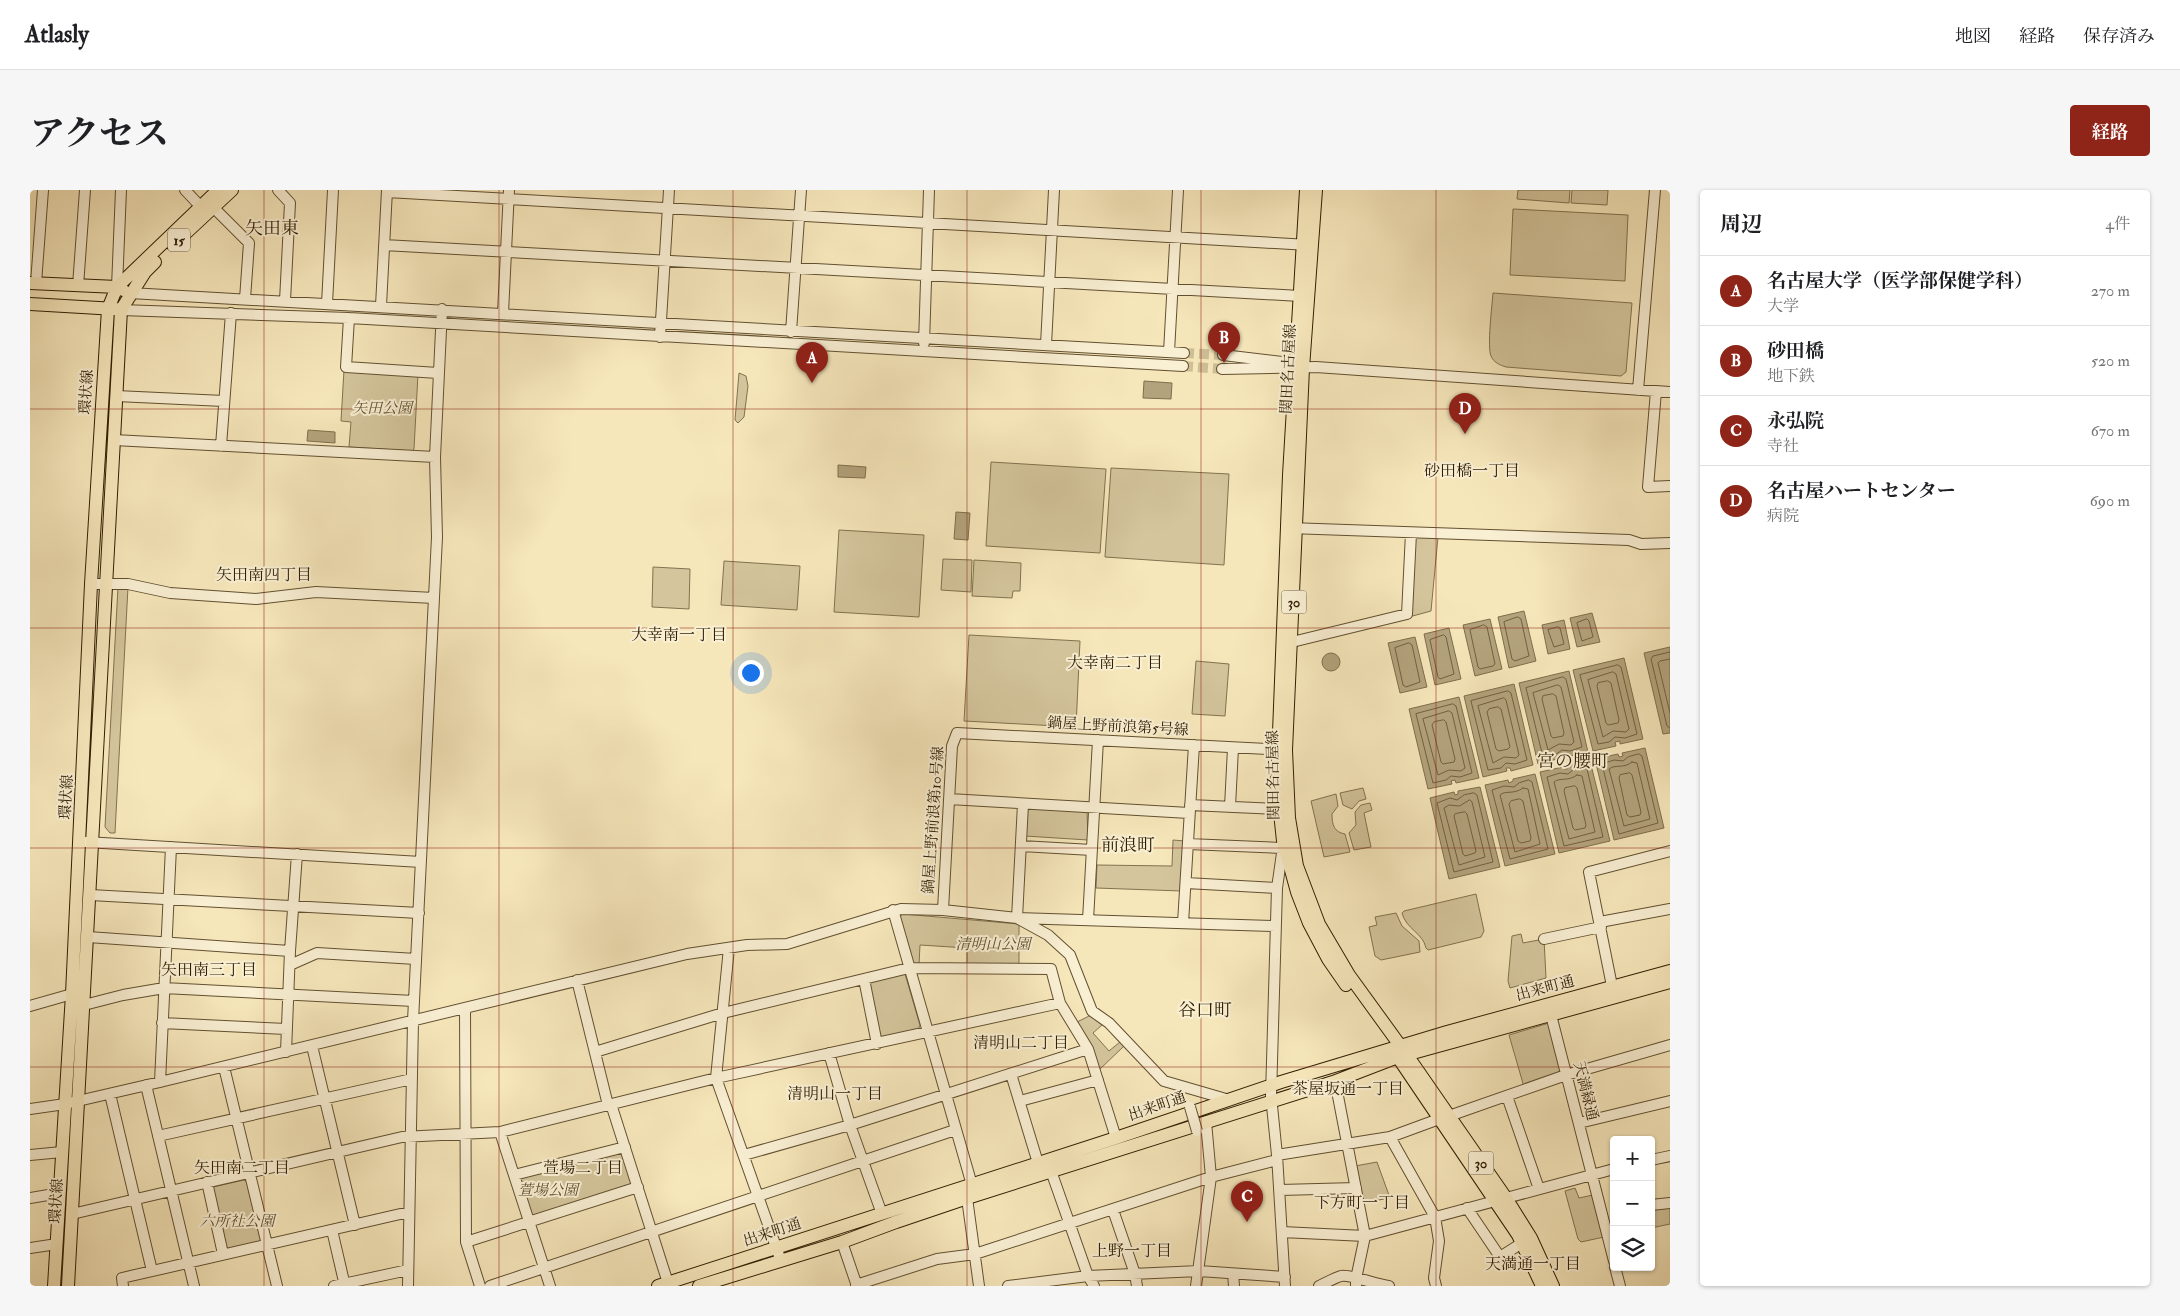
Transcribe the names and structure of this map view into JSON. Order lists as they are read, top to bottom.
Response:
{
  "streets": {
    "main road": [
      "15",
      "関田名古屋線",
      "環状線",
      "30",
      "出来町通"
    ],
    "street": ["鍋屋上野前浪第5号線", "鍋屋上野前浪第10号線", "天満緑通"]
  },
  "crossings": [
    ["15", "環状線"],
    ["関田名古屋線", "鍋屋上野前浪第5号線"],
    ["関田名古屋線", "出来町通"],
    ["鍋屋上野前浪第5号線", "鍋屋上野前浪第10号線"],
    ["出来町通", "天満緑通"]
  ],
  "districts": [
    "矢田東",
    "砂田橋一丁目",
    "矢田南四丁目",
    "大幸南一丁目",
    "大幸南二丁目",
    "宮の腰町",
    "前浪町",
    "矢田南三丁目",
    "谷口町",
    "清明山二丁目",
    "茶屋坂通一丁目",
    "清明山一丁目",
    "矢田南二丁目",
    "萱場二丁目",
    "下方町一丁目",
    "上野一丁目",
    "天満通一丁目"
  ],
  "parks": [
    "矢田公園",
    "清明山公園",
    "萱場公園",
    "六所社公園"
  ],
  "page": {
    "header": "Atlasly",
    "nav": ["地図", "経路", "保存済み"],
    "title": "アクセス",
    "buttons": "経路",
    "heading": ["周辺", "4件"],
    "list": [
      {
        "mark": "A",
        "name": "名古屋大学（医学部保健学科）",
        "note": "大学",
        "value": "270 m"
      },
      {
        "mark": "B",
        "name": "砂田橋",
        "note": "地下鉄",
        "value": "520 m"
      },
      {
        "mark": "C",
        "name": "永弘院",
        "note": "寺社",
        "value": "670 m"
      },
      {
        "mark": "D",
        "name": "名古屋ハートセンター",
        "note": "病院",
        "value": "690 m"
      }
    ],
    "pins": [
      "B",
      "A",
      "D",
      "C"
    ],
    "map_buttons": ["+", "−"]
  }
}
